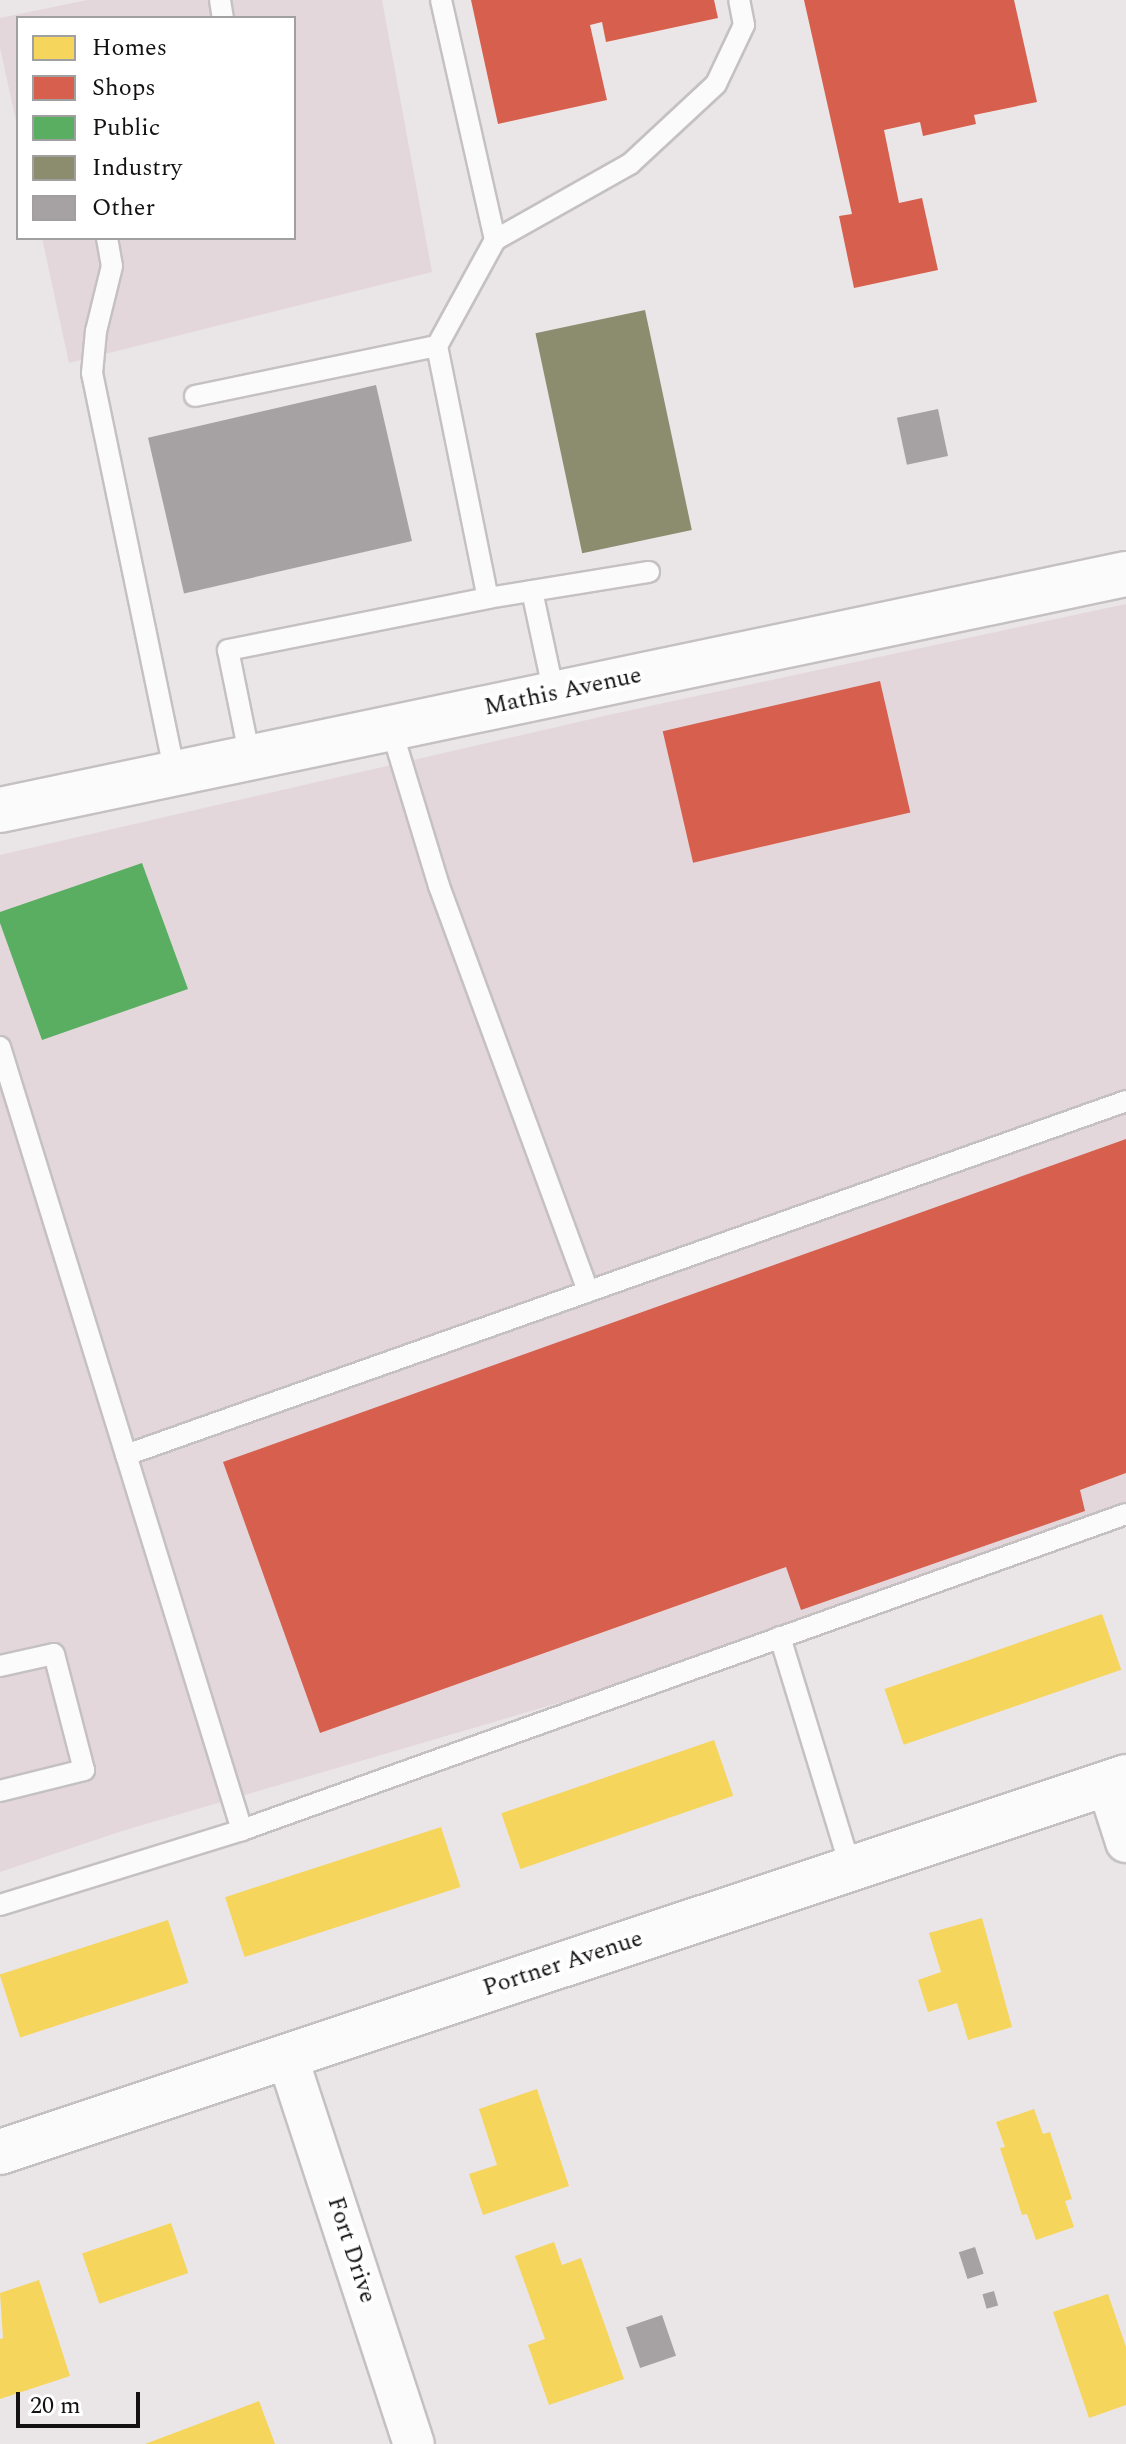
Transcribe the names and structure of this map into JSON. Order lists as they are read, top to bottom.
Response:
{
  "streets": {
    "street": ["Mathis Avenue", "Portner Avenue", "Fort Drive"]
  },
  "crossings": [
    ["Portner Avenue", "Fort Drive"]
  ],
  "legend": [
    "Homes",
    "Shops",
    "Public",
    "Industry",
    "Other"
  ],
  "scale_bar": "20 m"
}
